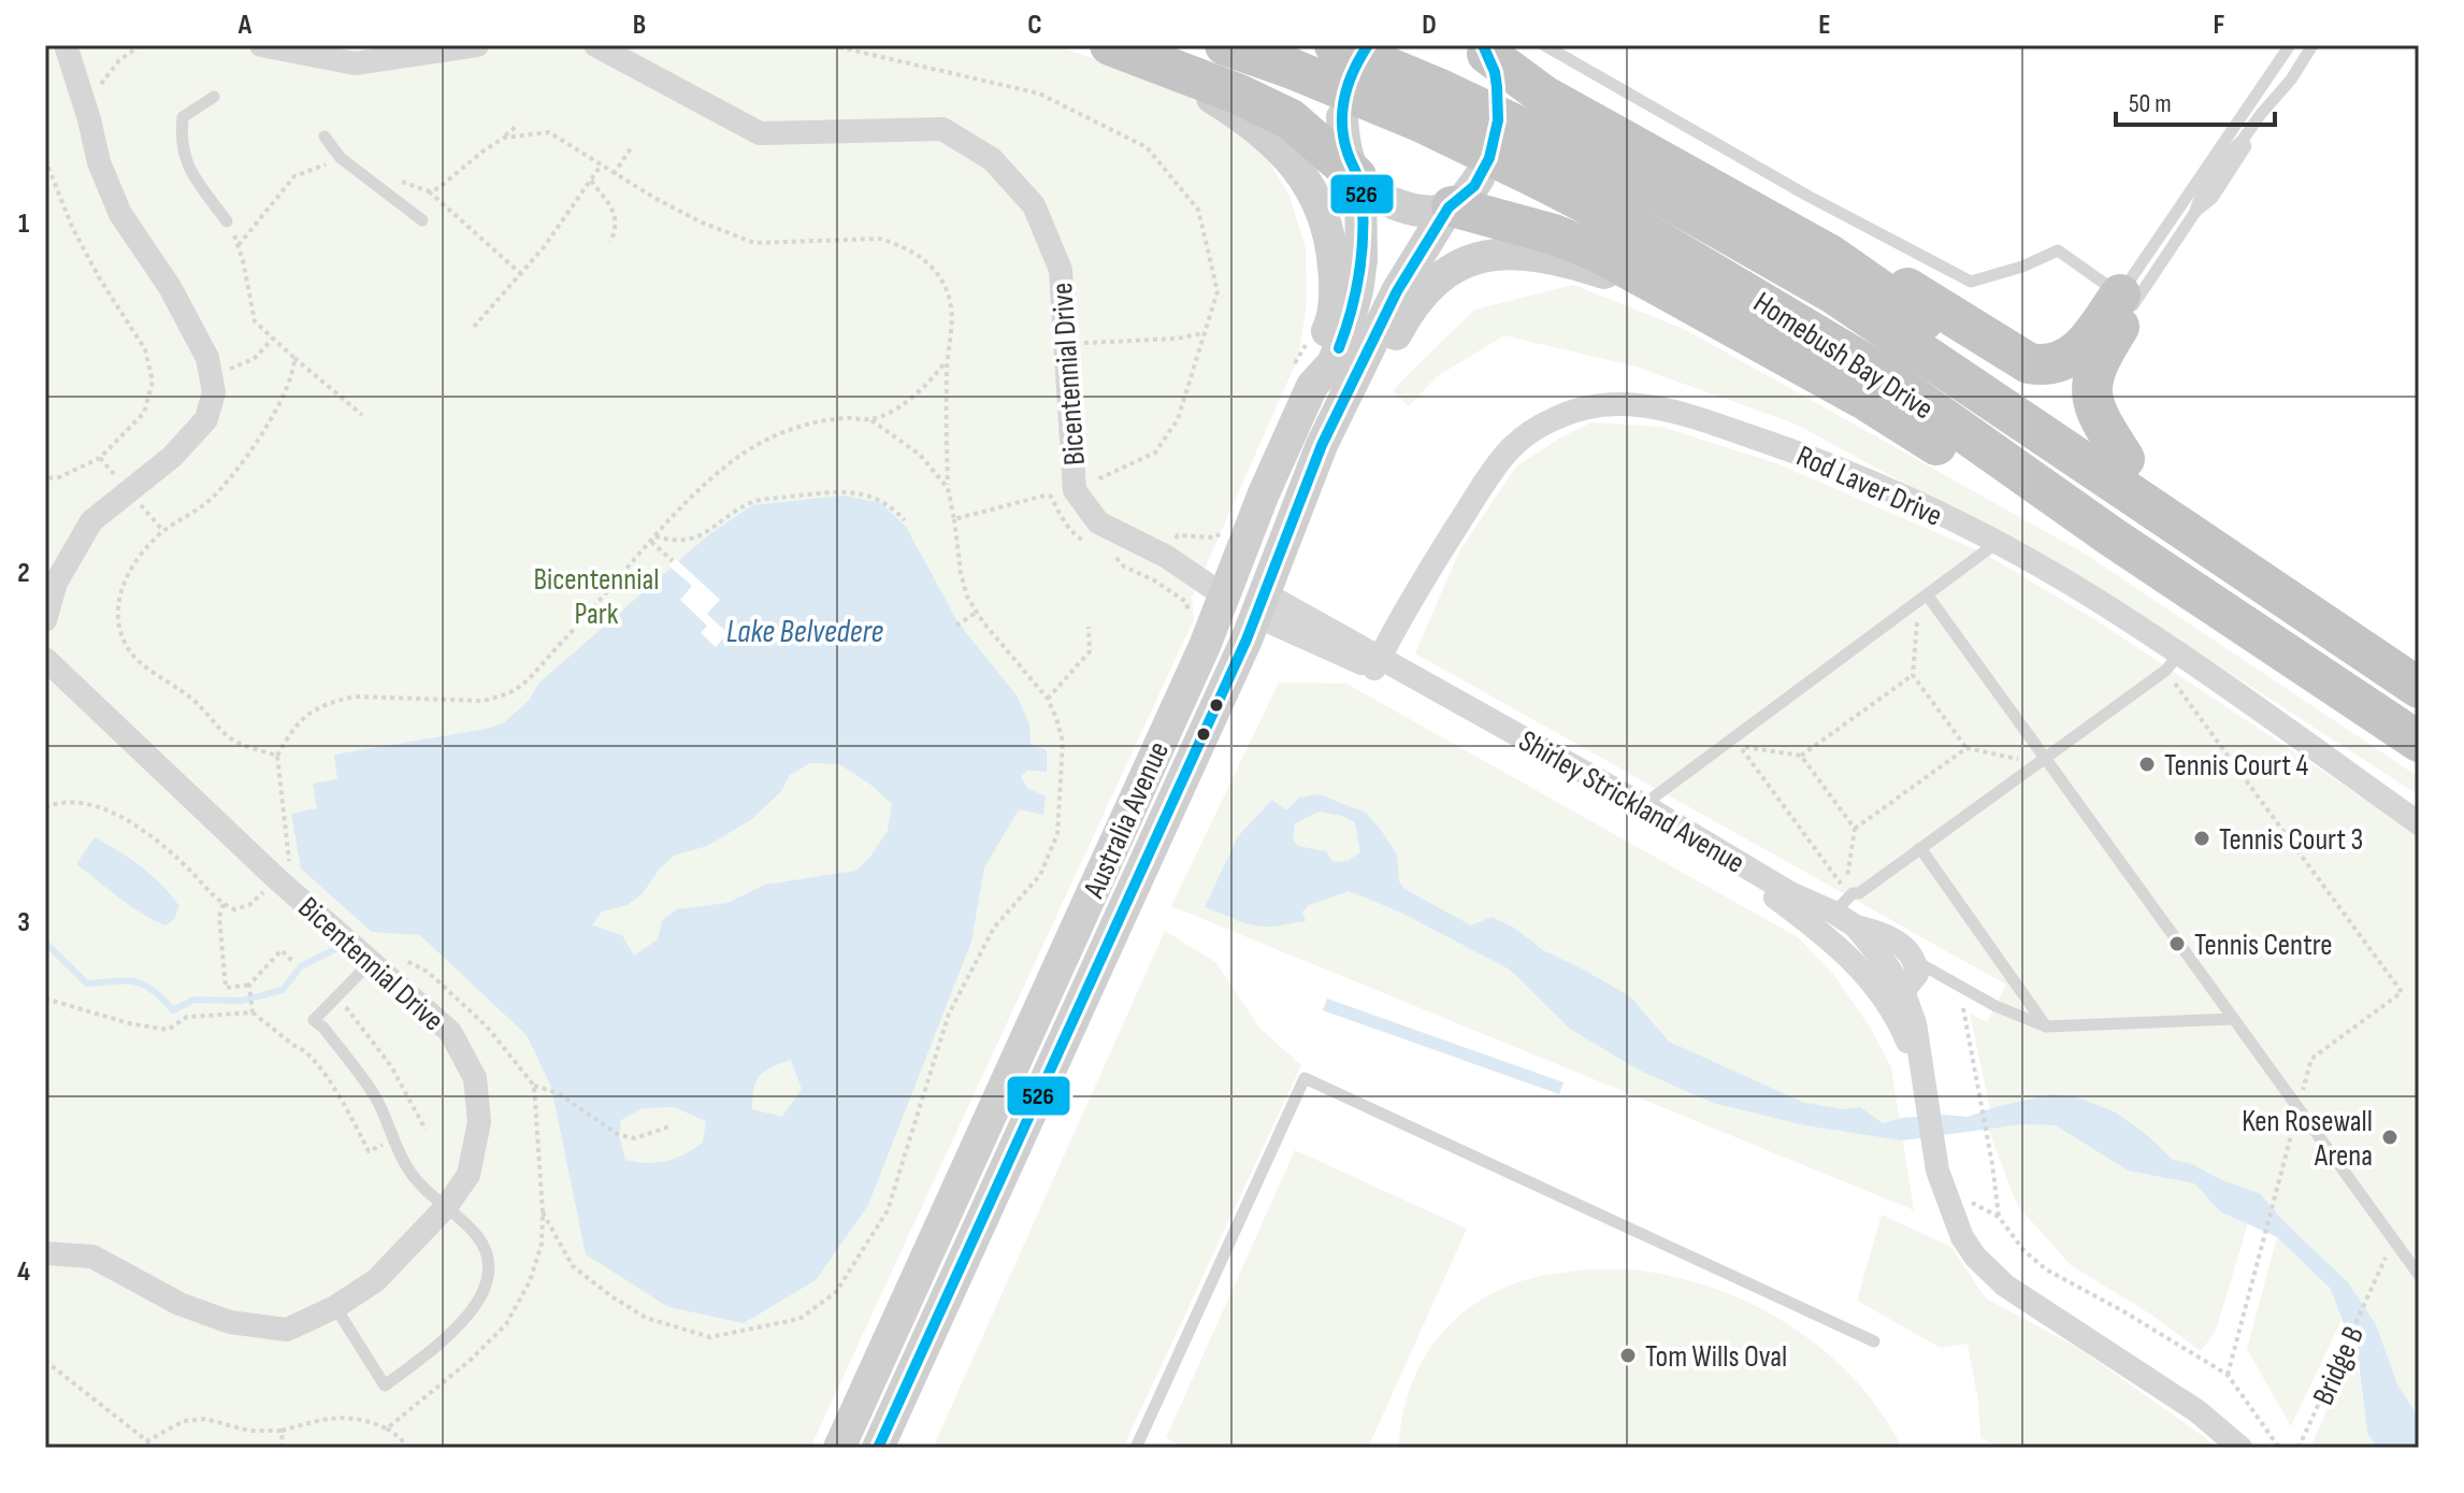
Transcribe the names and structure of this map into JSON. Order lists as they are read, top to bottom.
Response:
{
  "streets": {
    "highway": ["Homebush Bay Drive"],
    "main road": ["Australia Avenue"],
    "street": ["Bicentennial Drive", "Rod Laver Drive", "Shirley Strickland Avenue"],
    "path": ["Bridge B"]
  },
  "crossings": [
    ["Bicentennial Drive", "Australia Avenue"],
    ["Rod Laver Drive", "Shirley Strickland Avenue"],
    ["Shirley Strickland Avenue", "Australia Avenue"]
  ],
  "water": ["Lake Belvedere"],
  "parks": ["Bicentennial Park"],
  "places": [
    "Tennis Court 4",
    "Tennis Court 3",
    "Tennis Centre",
    "Ken Rosewall Arena",
    "Tom Wills Oval"
  ],
  "lines": ["transit line 526"],
  "scale_bar": "50 m",
  "grid": {
    "columns": [
      "A",
      "B",
      "C",
      "D",
      "E",
      "F"
    ],
    "rows": [
      "1",
      "2",
      "3",
      "4"
    ]
  }
}
